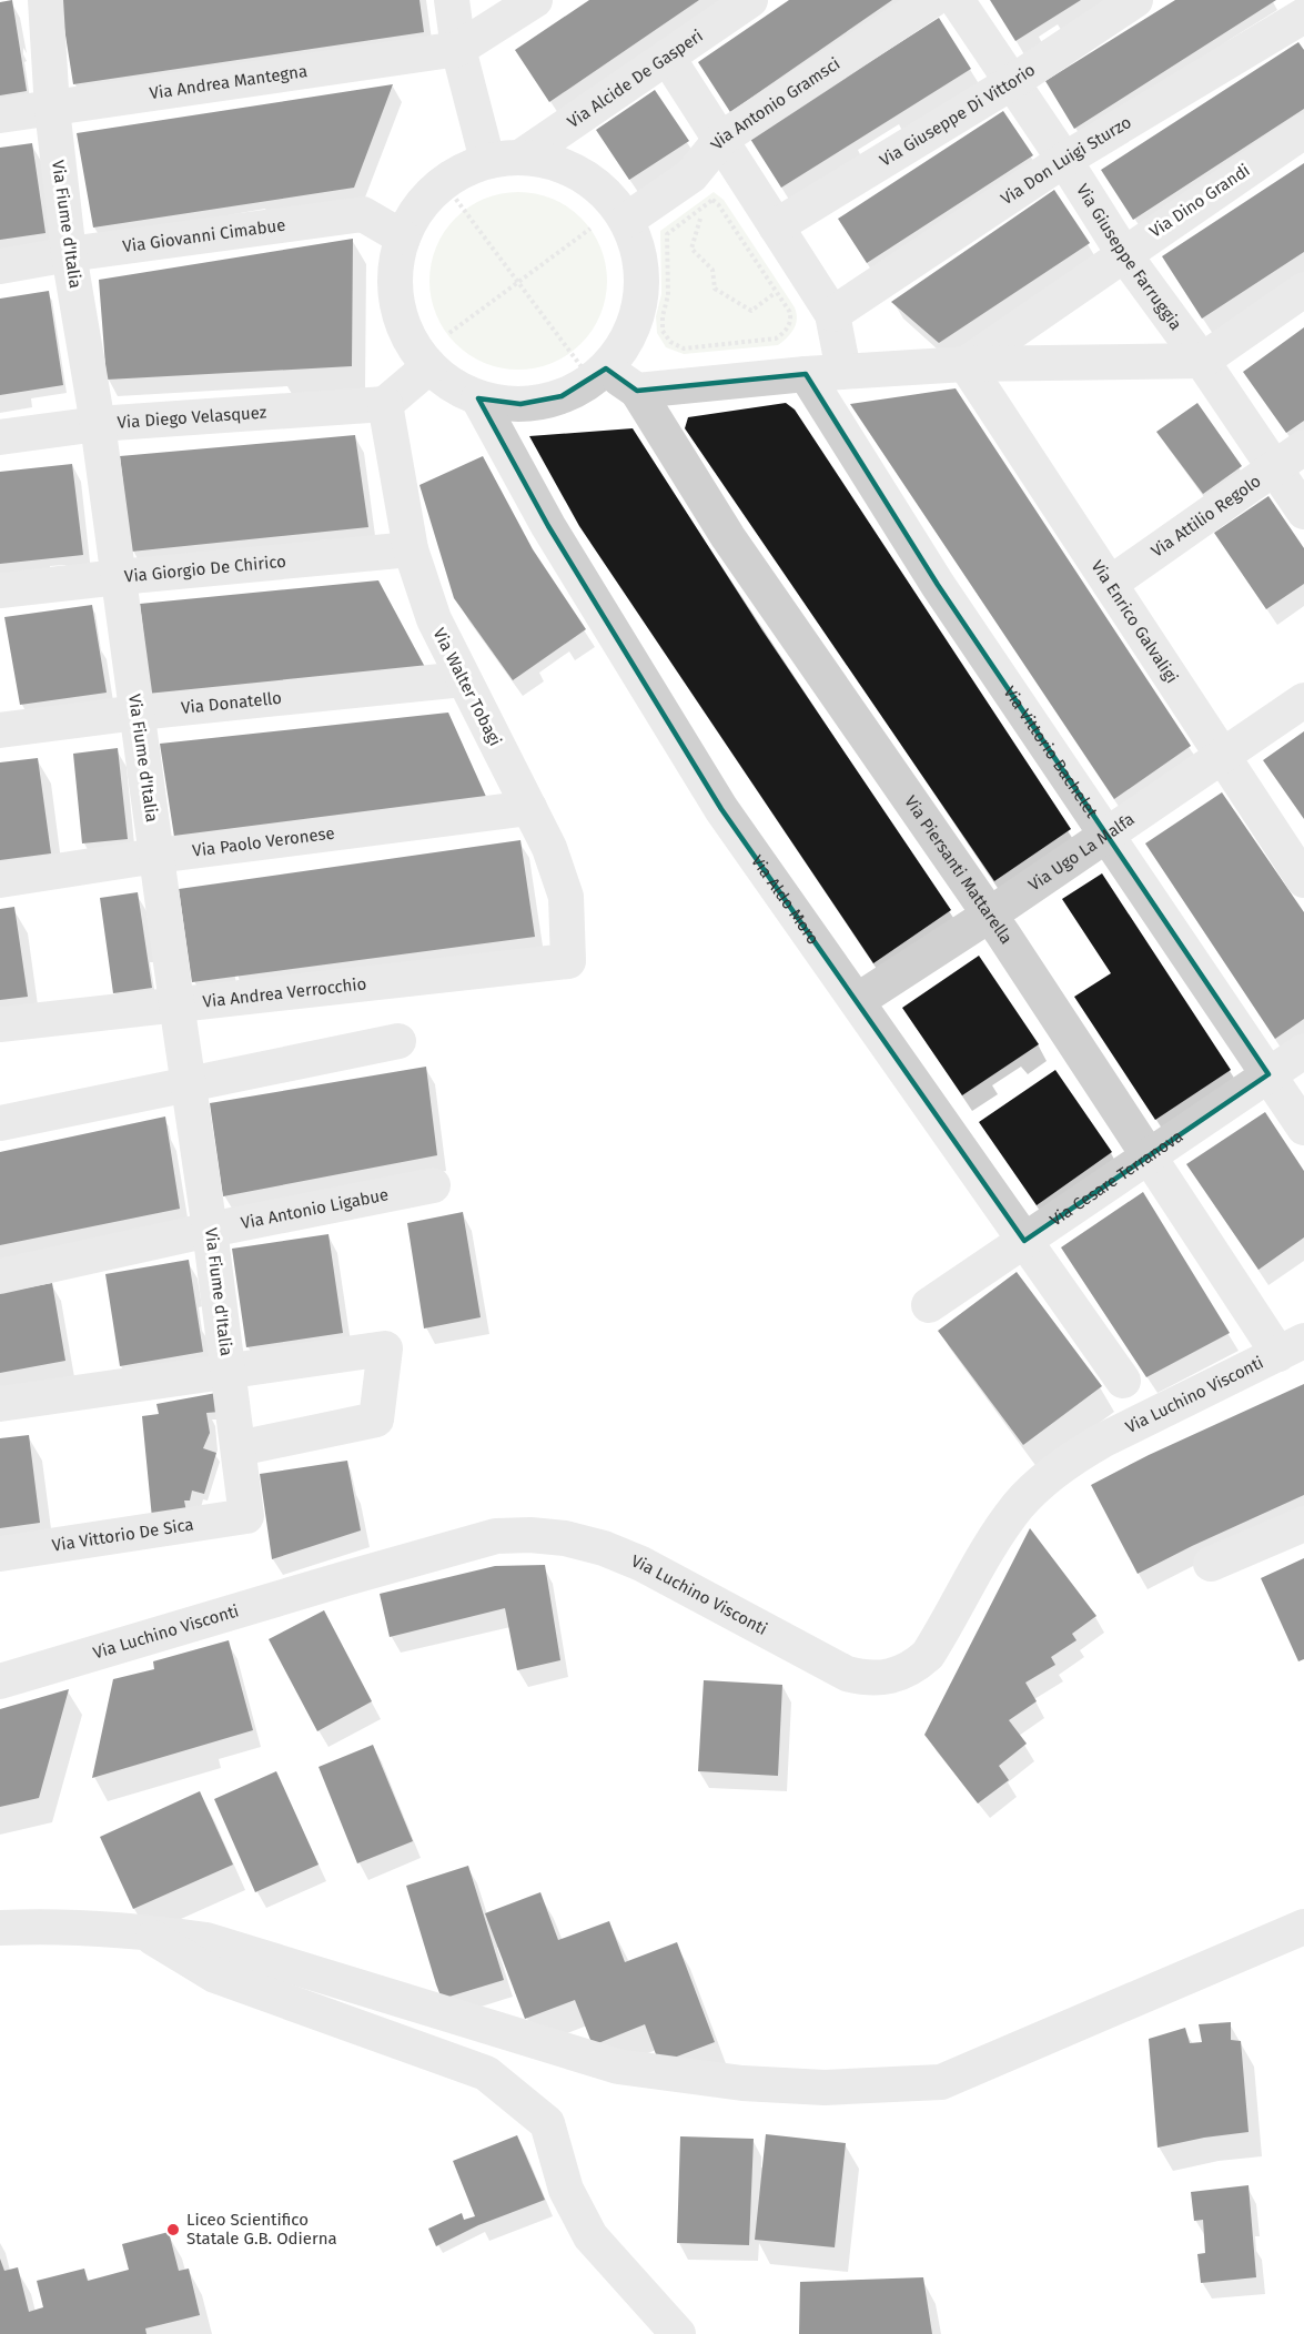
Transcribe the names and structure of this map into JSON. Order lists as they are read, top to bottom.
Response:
{
  "streets": {
    "street": [
      "Via Alcide De Gasperi",
      "Via Andrea Mantegna",
      "Via Antonio Gramsci",
      "Via Giuseppe Di Vittorio",
      "Via Don Luigi Sturzo",
      "Via Dino Grandi",
      "Via Fiume d'Italia",
      "Via Giovanni Cimabue",
      "Via Giuseppe Farruggia",
      "Via Diego Velasquez",
      "Via Attilio Regolo",
      "Via Giorgio De Chirico",
      "Via Enrico Galvaligi",
      "Via Walter Tobagi",
      "Via Donatello",
      "Via Vittorio Bachelet",
      "Via Paolo Veronese",
      "Via Ugo La Malfa",
      "Via Piersanti Mattarella",
      "Via Aldo Moro",
      "Via Andrea Verrocchio",
      "Via Cesare Terranova",
      "Via Antonio Ligabue",
      "Via Luchino Visconti",
      "Via Vittorio De Sica"
    ]
  },
  "crossings": [
    ["Via Andrea Mantegna", "Via Fiume d'Italia"],
    ["Via Giuseppe Di Vittorio", "Via Giuseppe Farruggia"],
    ["Via Don Luigi Sturzo", "Via Giuseppe Farruggia"],
    ["Via Dino Grandi", "Via Giuseppe Farruggia"],
    ["Via Dino Grandi", "Via Enrico Galvaligi"],
    ["Via Fiume d'Italia", "Via Giovanni Cimabue"],
    ["Via Fiume d'Italia", "Via Diego Velasquez"],
    ["Via Fiume d'Italia", "Via Giorgio De Chirico"],
    ["Via Fiume d'Italia", "Via Donatello"],
    ["Via Fiume d'Italia", "Via Paolo Veronese"],
    ["Via Fiume d'Italia", "Via Andrea Verrocchio"],
    ["Via Fiume d'Italia", "Via Antonio Ligabue"],
    ["Via Fiume d'Italia", "Via Vittorio De Sica"],
    ["Via Giuseppe Farruggia", "Via Attilio Regolo"],
    ["Via Diego Velasquez", "Via Walter Tobagi"],
    ["Via Attilio Regolo", "Via Enrico Galvaligi"],
    ["Via Giorgio De Chirico", "Via Walter Tobagi"],
    ["Via Enrico Galvaligi", "Via Ugo La Malfa"],
    ["Via Walter Tobagi", "Via Donatello"],
    ["Via Walter Tobagi", "Via Paolo Veronese"],
    ["Via Walter Tobagi", "Via Andrea Verrocchio"],
    ["Via Vittorio Bachelet", "Via Ugo La Malfa"],
    ["Via Vittorio Bachelet", "Via Cesare Terranova"],
    ["Via Ugo La Malfa", "Via Piersanti Mattarella"],
    ["Via Ugo La Malfa", "Via Aldo Moro"],
    ["Via Piersanti Mattarella", "Via Cesare Terranova"],
    ["Via Piersanti Mattarella", "Via Luchino Visconti"],
    ["Via Aldo Moro", "Via Cesare Terranova"]
  ],
  "places": ["Liceo Scientifico Statale G.B. Odierna"]
}
